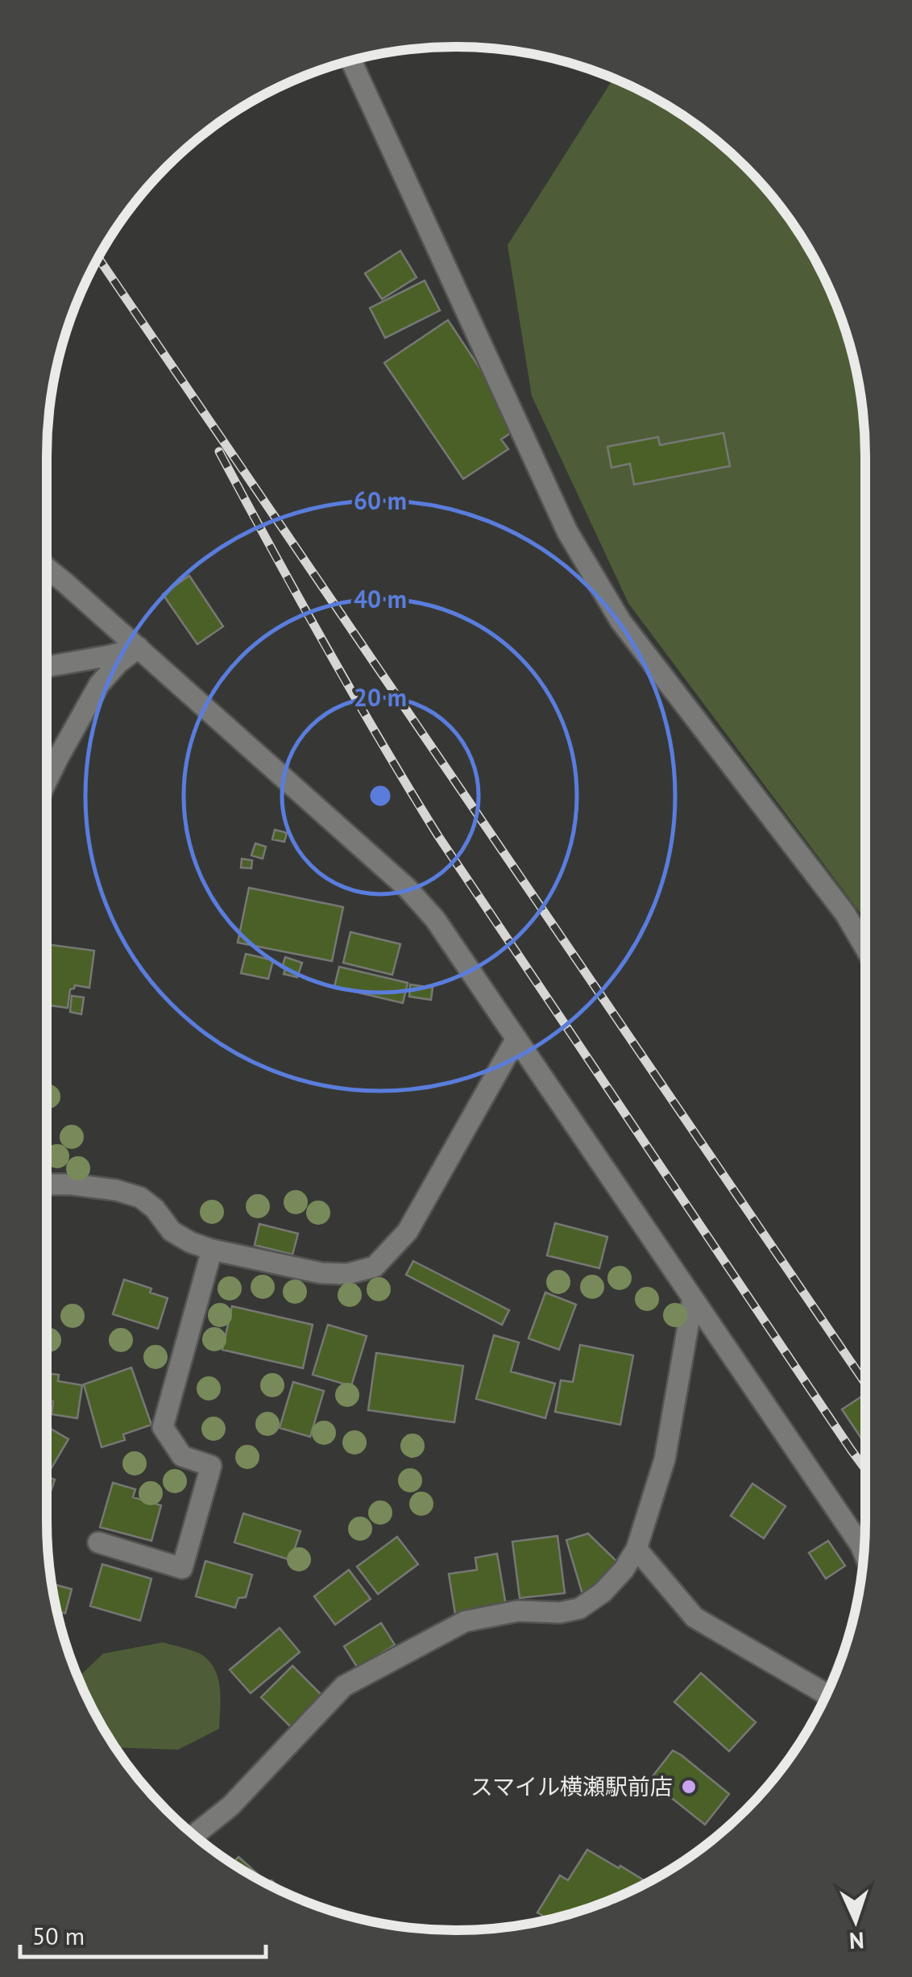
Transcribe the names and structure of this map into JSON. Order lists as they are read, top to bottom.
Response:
{
  "places": ["スマイル横瀬駅前店"],
  "scale_bar": "50 m",
  "north": "bottom",
  "rings": ["60 m", "40 m", "20 m"]
}
